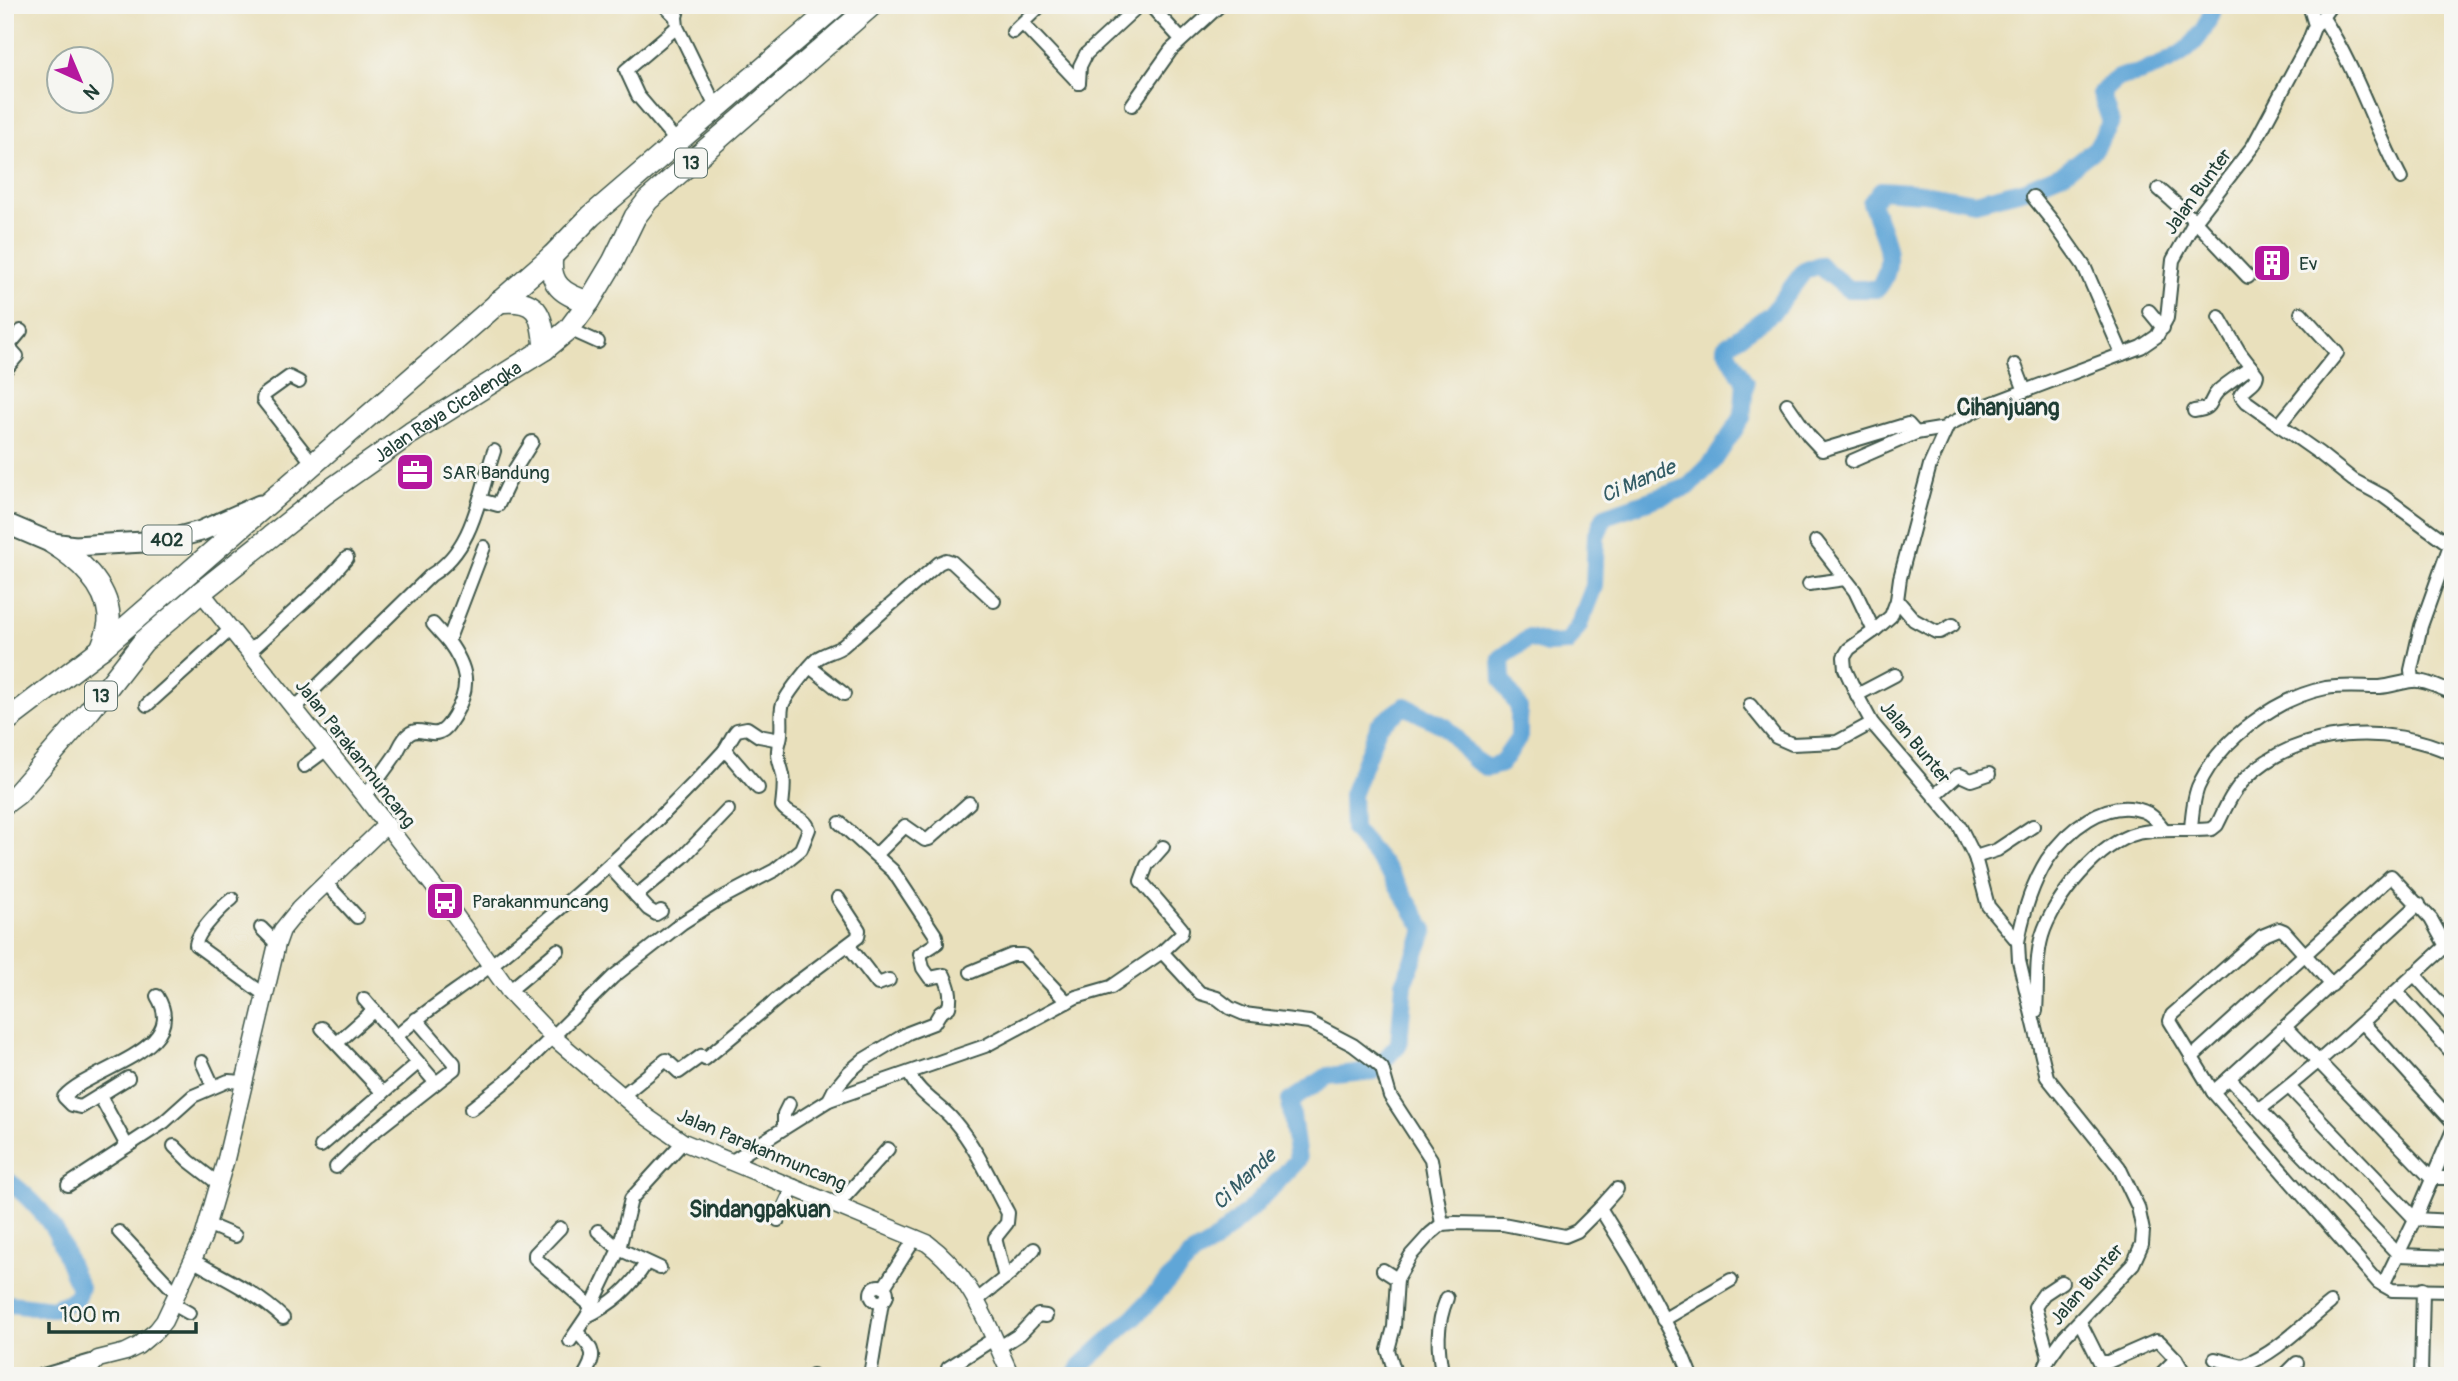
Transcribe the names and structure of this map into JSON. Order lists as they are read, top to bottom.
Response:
{
  "streets": {
    "highway": ["13", "Jalan Raya Cicalengka", "402"],
    "main road": ["Jalan Parakanmuncang"],
    "street": ["Jalan Bunter"]
  },
  "crossings": [
    ["Jalan Raya Cicalengka", "402"],
    ["Jalan Raya Cicalengka", "Jalan Parakanmuncang"]
  ],
  "districts": ["Cihanjuang", "Sindangpakuan"],
  "water": ["Ci Mande"],
  "places": {
    "building": ["Ev"],
    "office": ["SAR Bandung"],
    "bus stop": ["Parakanmuncang"]
  },
  "scale_bar": "100 m",
  "north": "bottom right"
}
